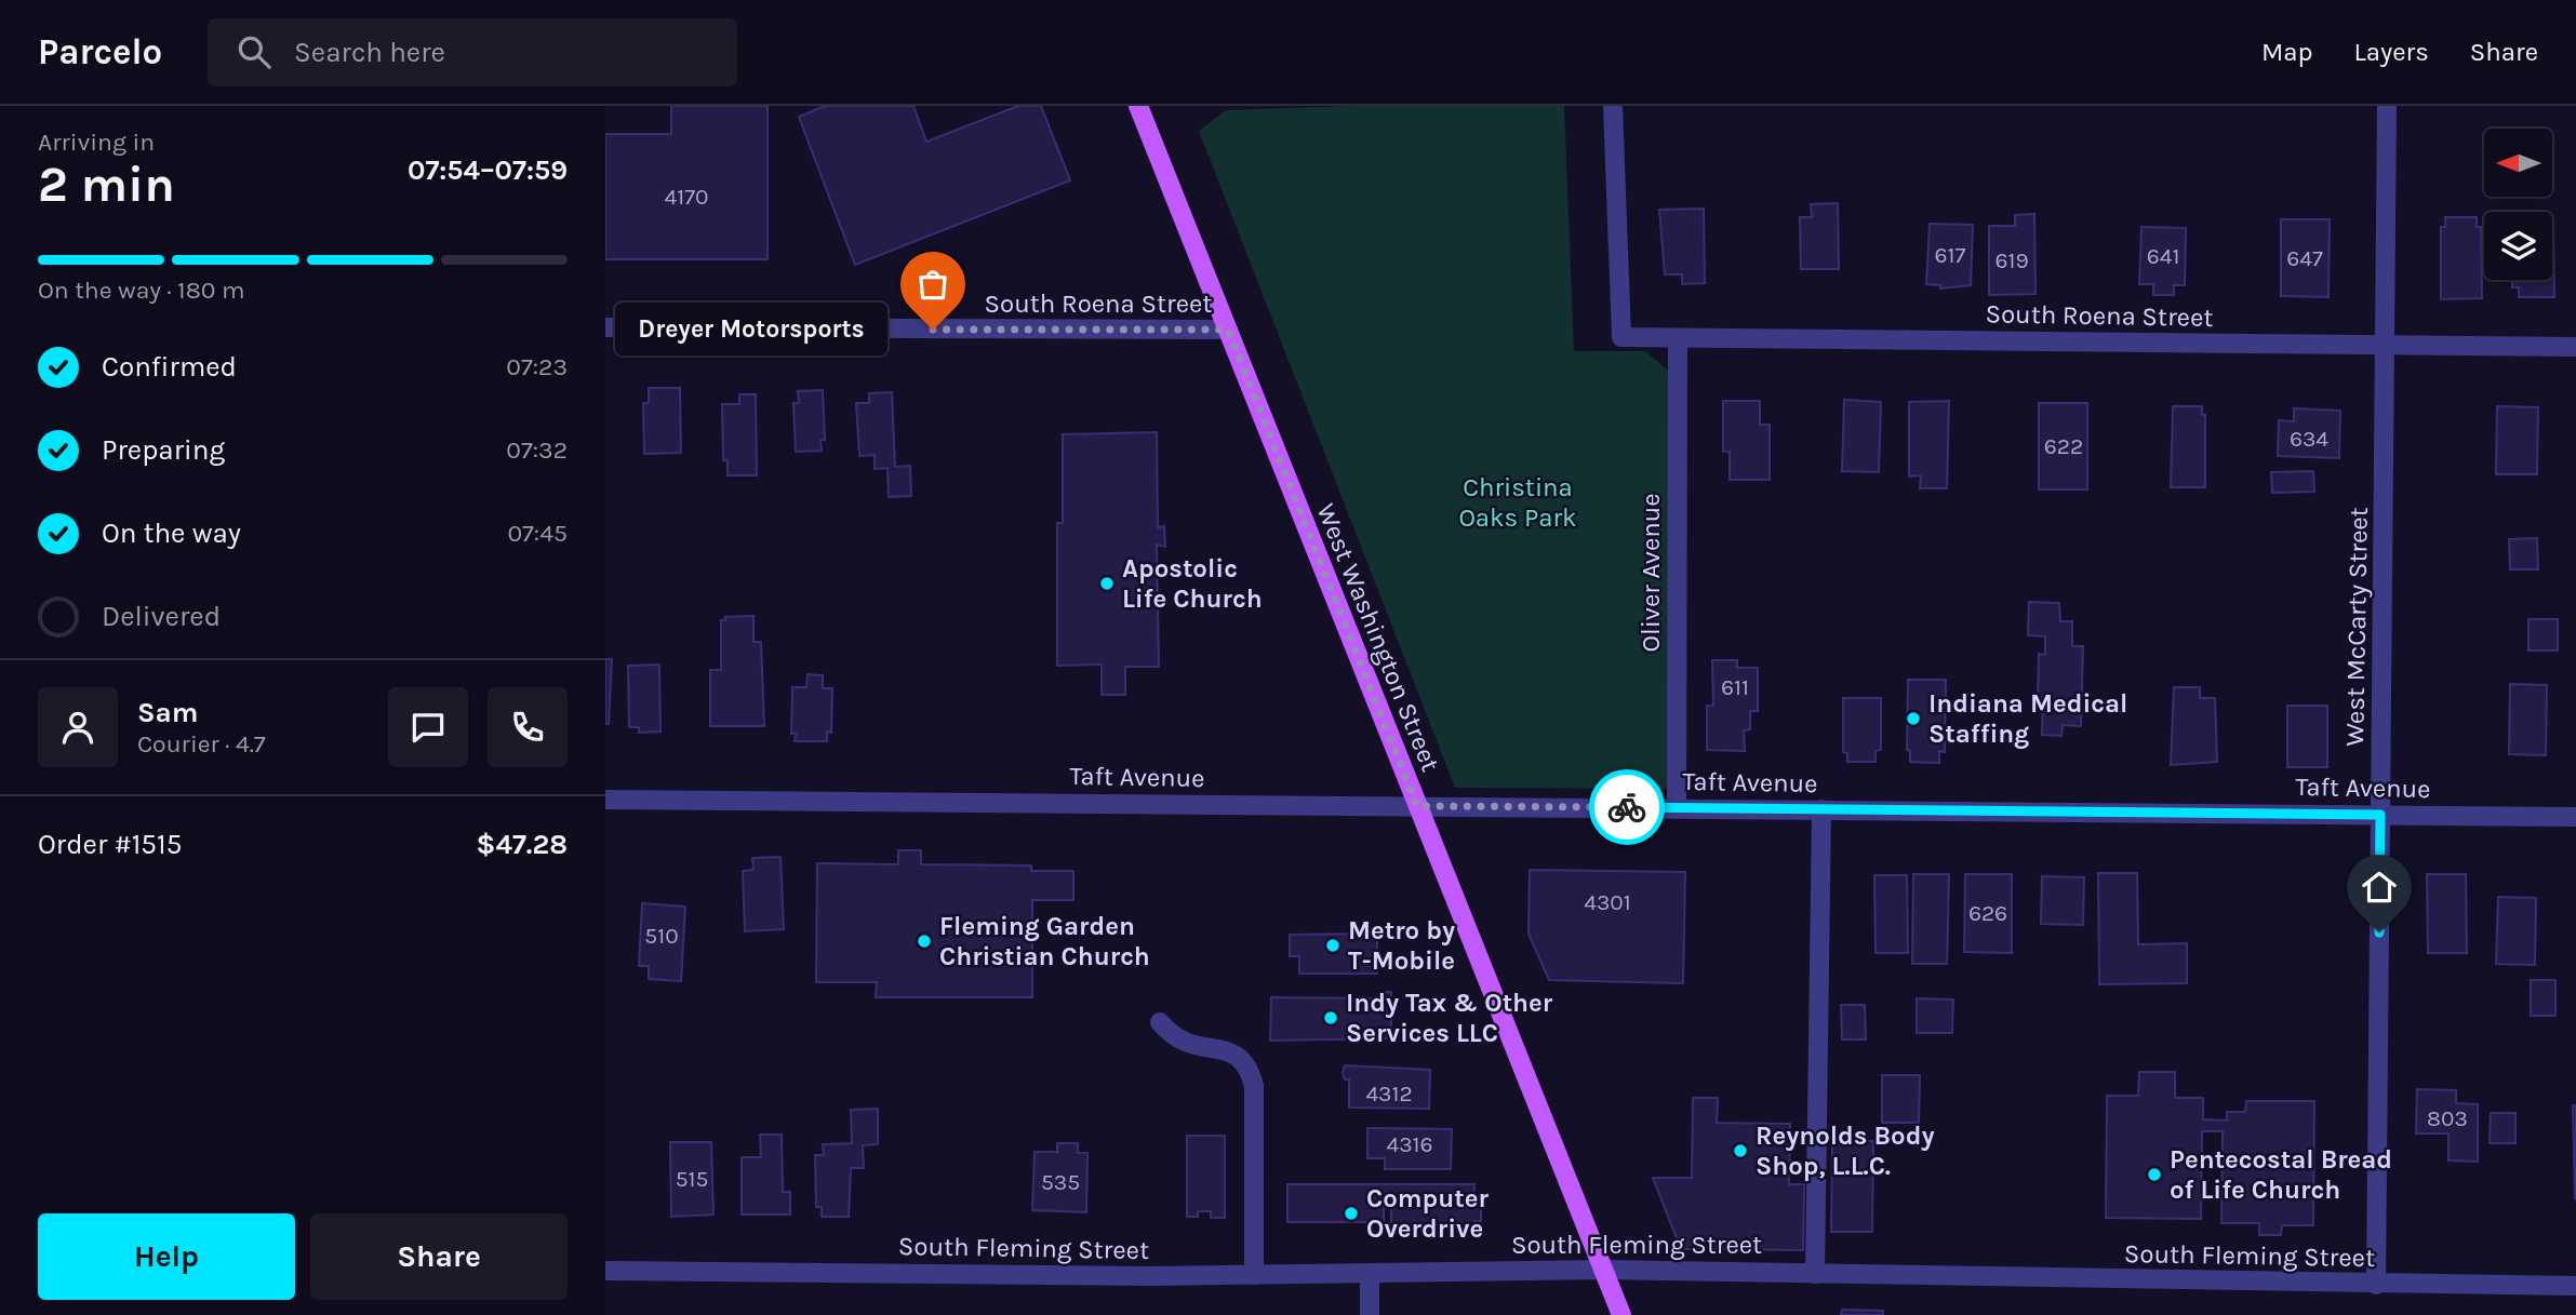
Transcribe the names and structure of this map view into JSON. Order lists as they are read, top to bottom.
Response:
{
  "streets": {
    "main road": ["West Washington Street"],
    "street": [
      "South Roena Street",
      "Oliver Avenue",
      "West McCarty Street",
      "Taft Avenue",
      "South Fleming Street"
    ]
  },
  "crossings": [
    ["South Roena Street", "Oliver Avenue"],
    ["South Roena Street", "West McCarty Street"],
    ["South Roena Street", "West Washington Street"],
    ["Oliver Avenue", "Taft Avenue"],
    ["West McCarty Street", "Taft Avenue"],
    ["West McCarty Street", "South Fleming Street"],
    ["West Washington Street", "Taft Avenue"],
    ["West Washington Street", "South Fleming Street"]
  ],
  "parks": ["Christina Oaks Park"],
  "places": [
    "Dreyer Motorsports",
    "Apostolic Life Church",
    "Indiana Medical Staffing",
    "Fleming Garden Christian Church",
    "Metro by T-Mobile",
    "Indy Tax & Other Services LLC",
    "Reynolds Body Shop, L.L.C.",
    "Pentecostal Bread of Life Church",
    "Computer Overdrive"
  ],
  "house_numbers": [
    "4170",
    "617",
    "641",
    "647",
    "619",
    "634",
    "622",
    "611",
    "4301",
    "626",
    "510",
    "4312",
    "803",
    "4316",
    "515",
    "535"
  ],
  "north": "left",
  "page": {
    "header": "Parcelo",
    "search": "Search here",
    "nav": ["Map", "Layers", "Share"],
    "heading": ["2 min", "Arriving in", "07:54–07:59"],
    "panel": [
      "Sam",
      "Courier · 4.7",
      "Order #1515",
      "$47.28"
    ],
    "bar": "On the way · 180 m",
    "bubble": "Dreyer Motorsports",
    "list": [
      ["Confirmed", "07:23"],
      ["Preparing", "07:32"],
      ["On the way", "07:45"],
      "Delivered"
    ],
    "buttons": ["Help", "Share"]
  }
}
